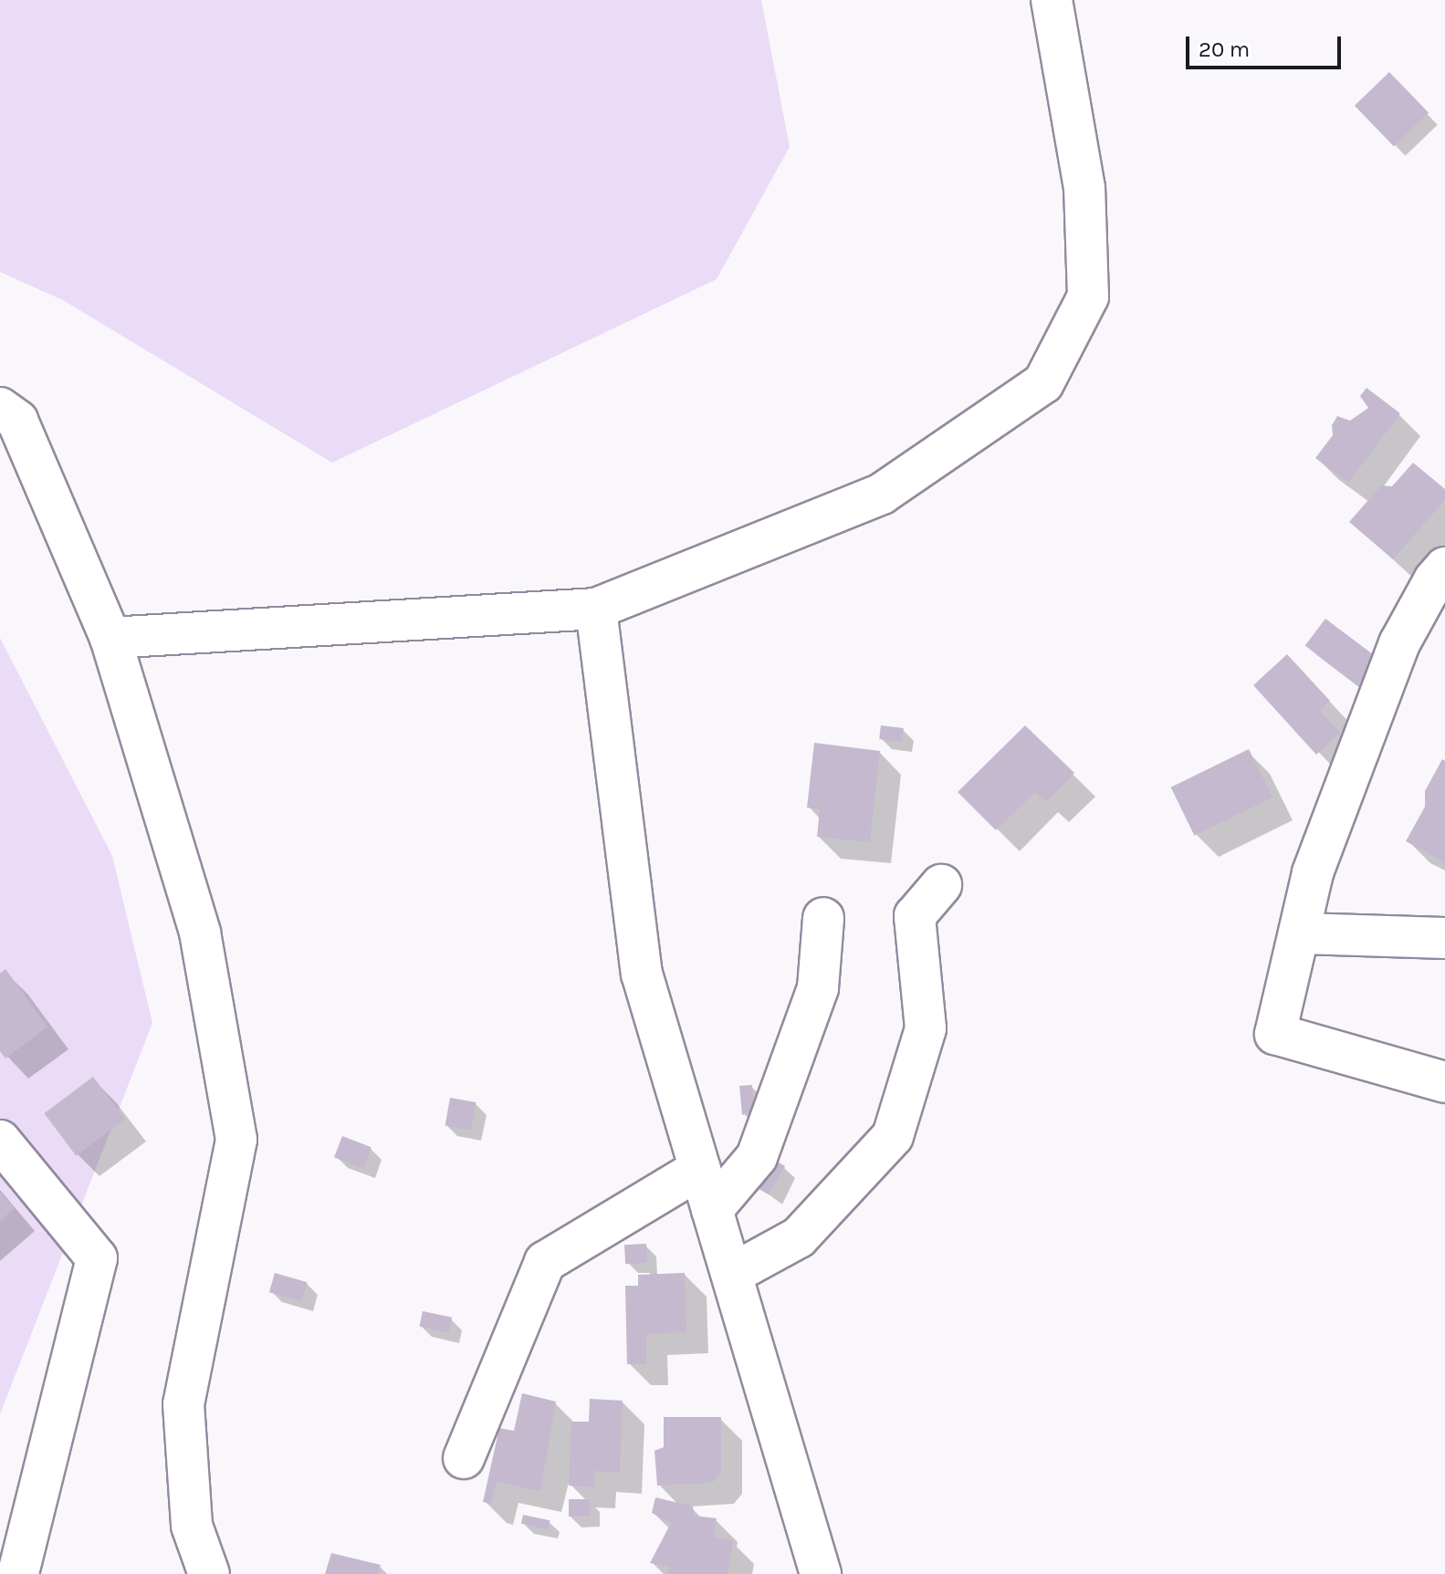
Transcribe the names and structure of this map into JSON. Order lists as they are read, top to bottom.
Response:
{
  "scale_bar": "20 m"
}
